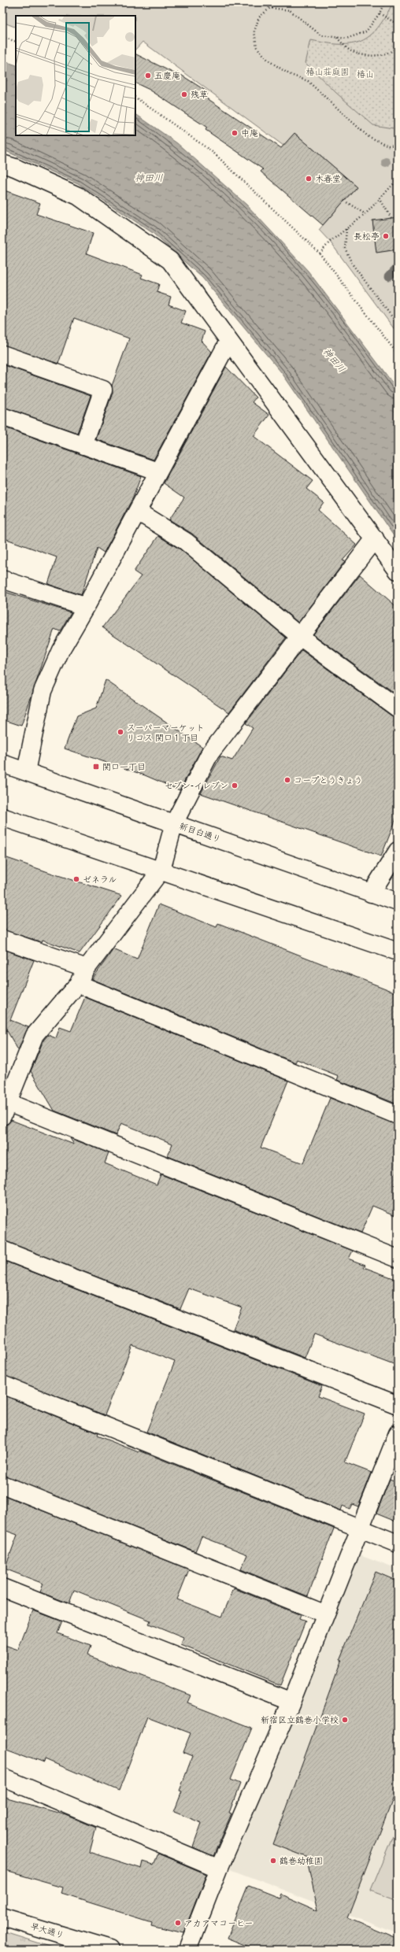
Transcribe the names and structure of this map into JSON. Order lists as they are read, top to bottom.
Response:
{
  "streets": {
    "street": ["新目白通り", "早大通り"]
  },
  "water": ["神田川"],
  "parks": ["椿山荘庭園", "椿山"],
  "places": {
    "other": [
      "五慶庵",
      "残草",
      "中庵",
      "木春堂",
      "長松亭",
      "スーパーマーケット リコス 関口１丁目",
      "コープとうきょう",
      "セブン-イレブン",
      "ゼネラル",
      "新宿区立鶴巻小学校",
      "鶴巻幼稚園",
      "アカアマコーヒー"
    ],
    "transit": ["関口一丁目"]
  }
}
